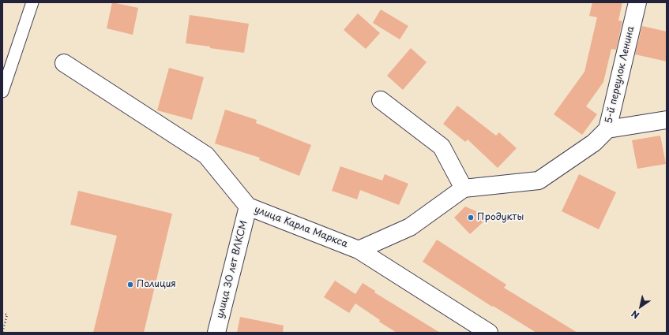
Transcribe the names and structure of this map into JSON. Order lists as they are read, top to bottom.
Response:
{
  "streets": {
    "street": ["5-й переулок Ленина", "улица Карла Маркса", "улица 30 лет ВЛКСМ"]
  },
  "crossings": [
    ["улица Карла Маркса", "улица 30 лет ВЛКСМ"]
  ],
  "places": ["Продукты", "Полиция"],
  "north": "bottom left"
}
